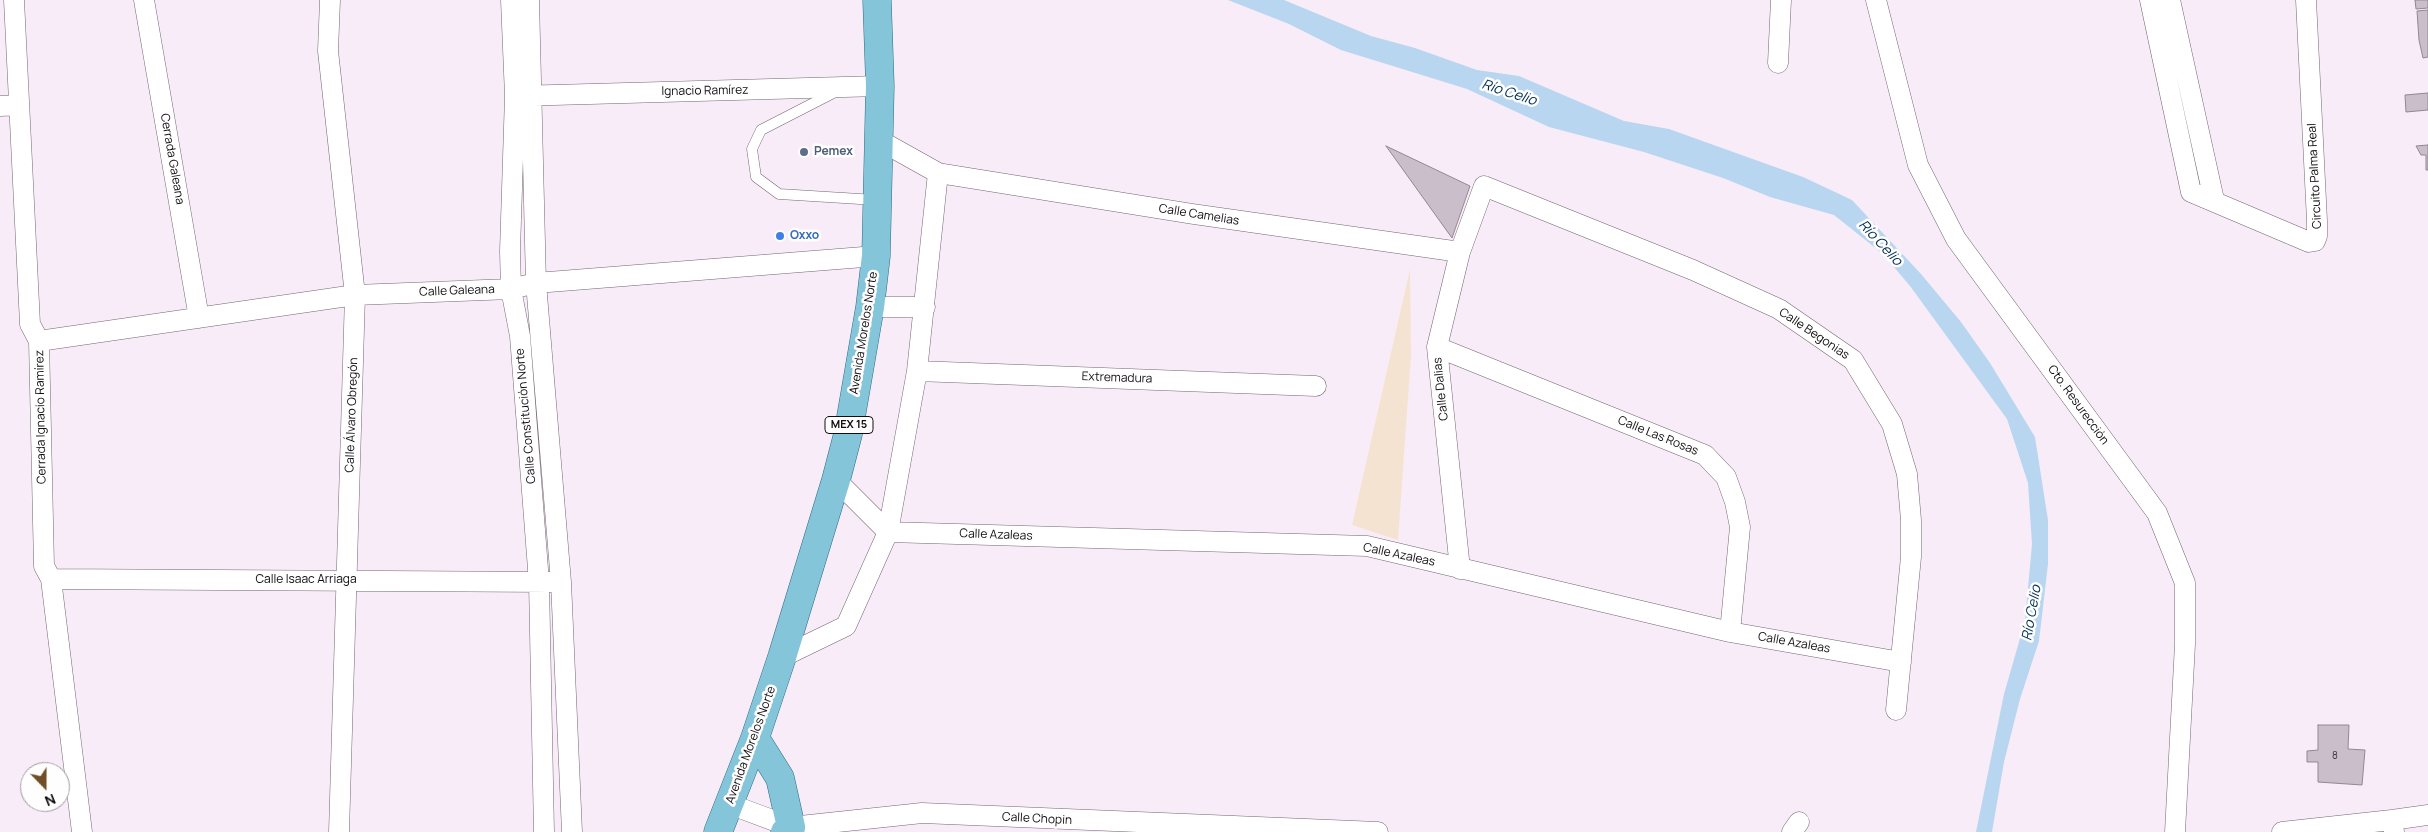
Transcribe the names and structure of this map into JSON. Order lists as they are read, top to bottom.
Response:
{
  "streets": {
    "main road": ["Avenida Morelos Norte", "MEX 15"],
    "street": [
      "Ignacio Ramírez",
      "Cerrada Galeana",
      "Circuito Palma Real",
      "Calle Camelias",
      "Calle Galeana",
      "Calle Begonias",
      "Extremadura",
      "Calle Dalias",
      "Cto. Resurección",
      "Calle Álvaro Obregón",
      "Calle Constitución Norte",
      "Cerrada Ignacio Ramírez",
      "Calle Las Rosas",
      "Calle Azaleas",
      "Calle Isaac Arriaga",
      "Calle Chopin"
    ]
  },
  "crossings": [
    ["Ignacio Ramírez", "Avenida Morelos Norte"],
    ["Ignacio Ramírez", "Calle Constitución Norte"],
    ["Cerrada Galeana", "Calle Galeana"],
    ["Calle Camelias", "Calle Dalias"],
    ["Calle Galeana", "Avenida Morelos Norte"],
    ["Calle Galeana", "Calle Álvaro Obregón"],
    ["Calle Galeana", "Calle Constitución Norte"],
    ["Calle Galeana", "Cerrada Ignacio Ramírez"],
    ["Avenida Morelos Norte", "Calle Chopin"],
    ["Calle Begonias", "Calle Dalias"],
    ["Calle Begonias", "Calle Azaleas"],
    ["Calle Dalias", "Calle Las Rosas"],
    ["Calle Dalias", "Calle Azaleas"],
    ["Calle Álvaro Obregón", "Calle Isaac Arriaga"],
    ["Calle Constitución Norte", "Calle Isaac Arriaga"],
    ["Cerrada Ignacio Ramírez", "Calle Isaac Arriaga"],
    ["Calle Las Rosas", "Calle Azaleas"]
  ],
  "water": ["Río Celio"],
  "places": ["Pemex", "Oxxo"],
  "house_numbers": ["8"],
  "north": "bottom"
}
